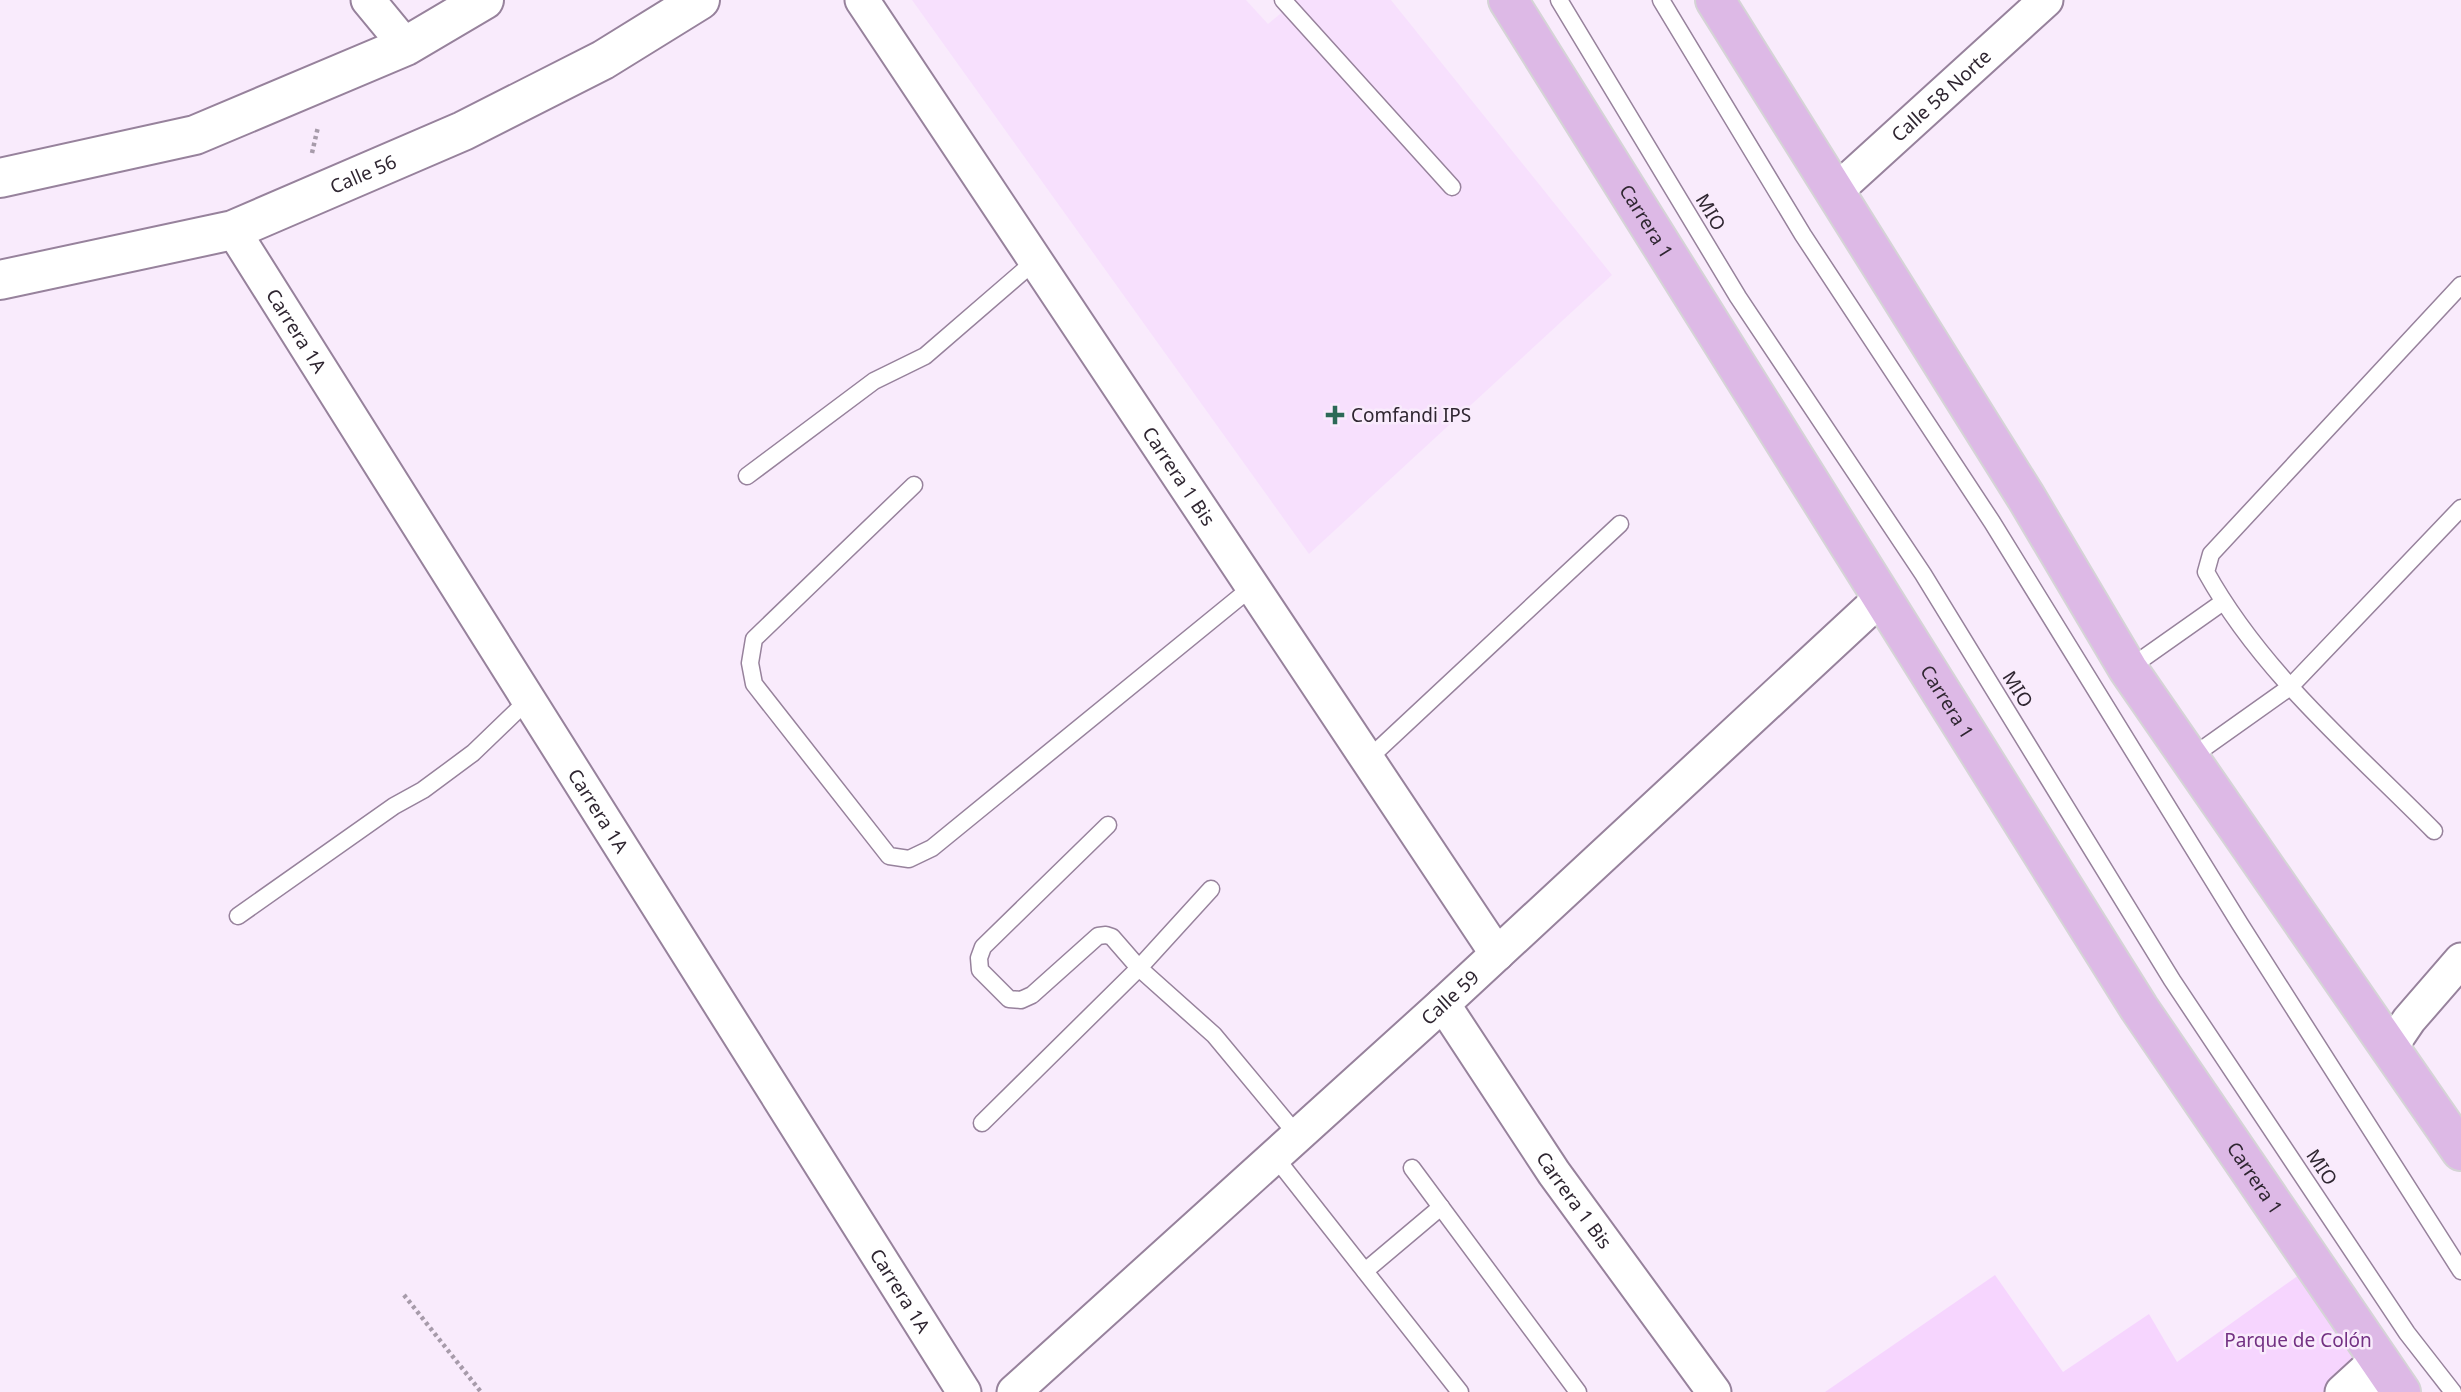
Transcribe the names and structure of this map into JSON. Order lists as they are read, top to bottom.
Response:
{
  "streets": {
    "main road": ["Carrera 1"],
    "street": [
      "Calle 58 Norte",
      "Calle 56",
      "Carrera 1A",
      "Carrera 1 Bis",
      "Calle 59"
    ],
    "lane": ["MIO"]
  },
  "crossings": [
    ["Calle 56", "Carrera 1A"],
    ["Carrera 1", "Calle 59"],
    ["Carrera 1 Bis", "Calle 59"]
  ],
  "parks": ["Parque de Colón"],
  "places": {
    "health": ["Comfandi IPS"]
  }
}
